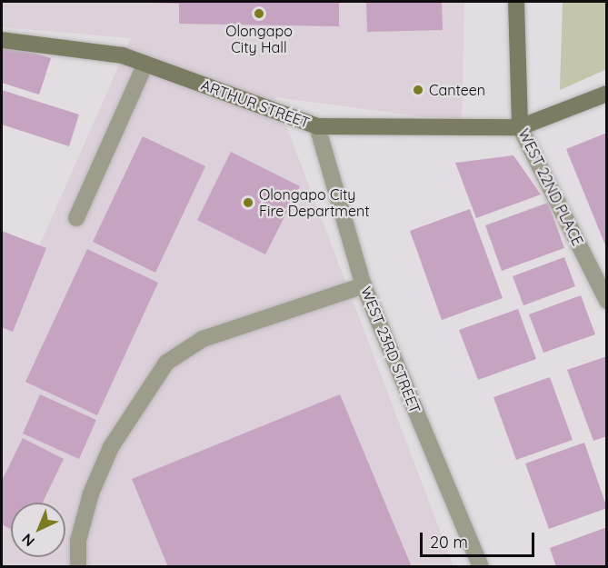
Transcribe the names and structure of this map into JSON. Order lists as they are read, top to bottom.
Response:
{
  "streets": {
    "street": ["ARTHUR STREET", "WEST 22ND PLACE", "WEST 23RD STREET"]
  },
  "crossings": [
    ["ARTHUR STREET", "WEST 22ND PLACE"],
    ["ARTHUR STREET", "WEST 23RD STREET"]
  ],
  "places": ["Olongapo City Hall", "Canteen", "Olongapo City Fire Department"],
  "scale_bar": "20 m",
  "north": "bottom left"
}
